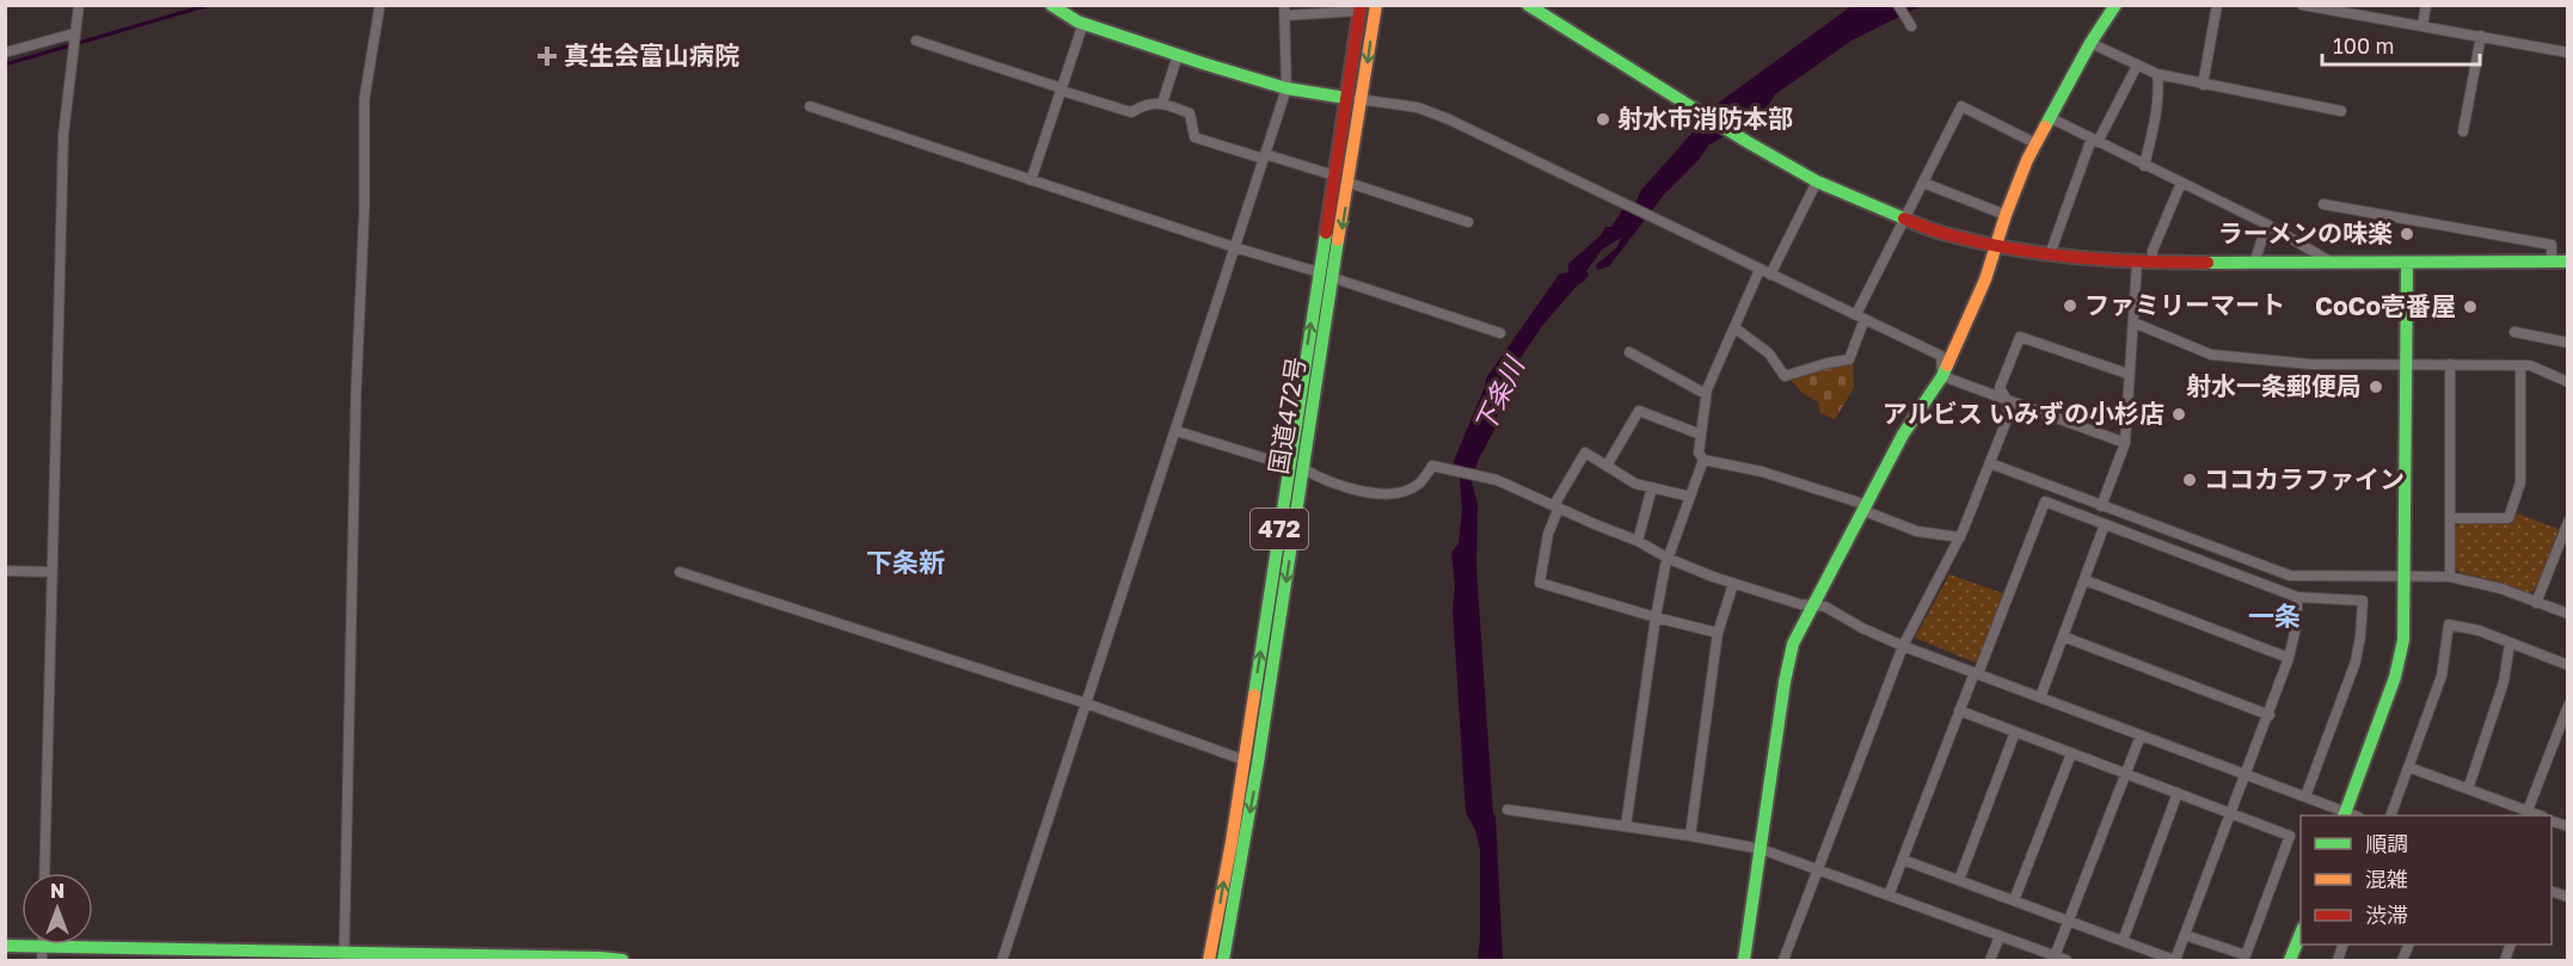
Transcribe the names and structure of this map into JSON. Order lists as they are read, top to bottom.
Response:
{
  "streets": {
    "main road": ["国道472号", "472"]
  },
  "districts": ["下条新", "一条"],
  "water": ["下条川"],
  "places": {
    "health": ["真生会富山病院"],
    "other": [
      "射水市消防本部",
      "ラーメンの味楽",
      "ファミリーマート",
      "CoCo壱番屋",
      "射水一条郵便局",
      "アルビス いみずの小杉店",
      "ココカラファイン"
    ]
  },
  "legend": ["順調", "混雑", "渋滞"],
  "scale_bar": "100 m",
  "north": "top"
}
